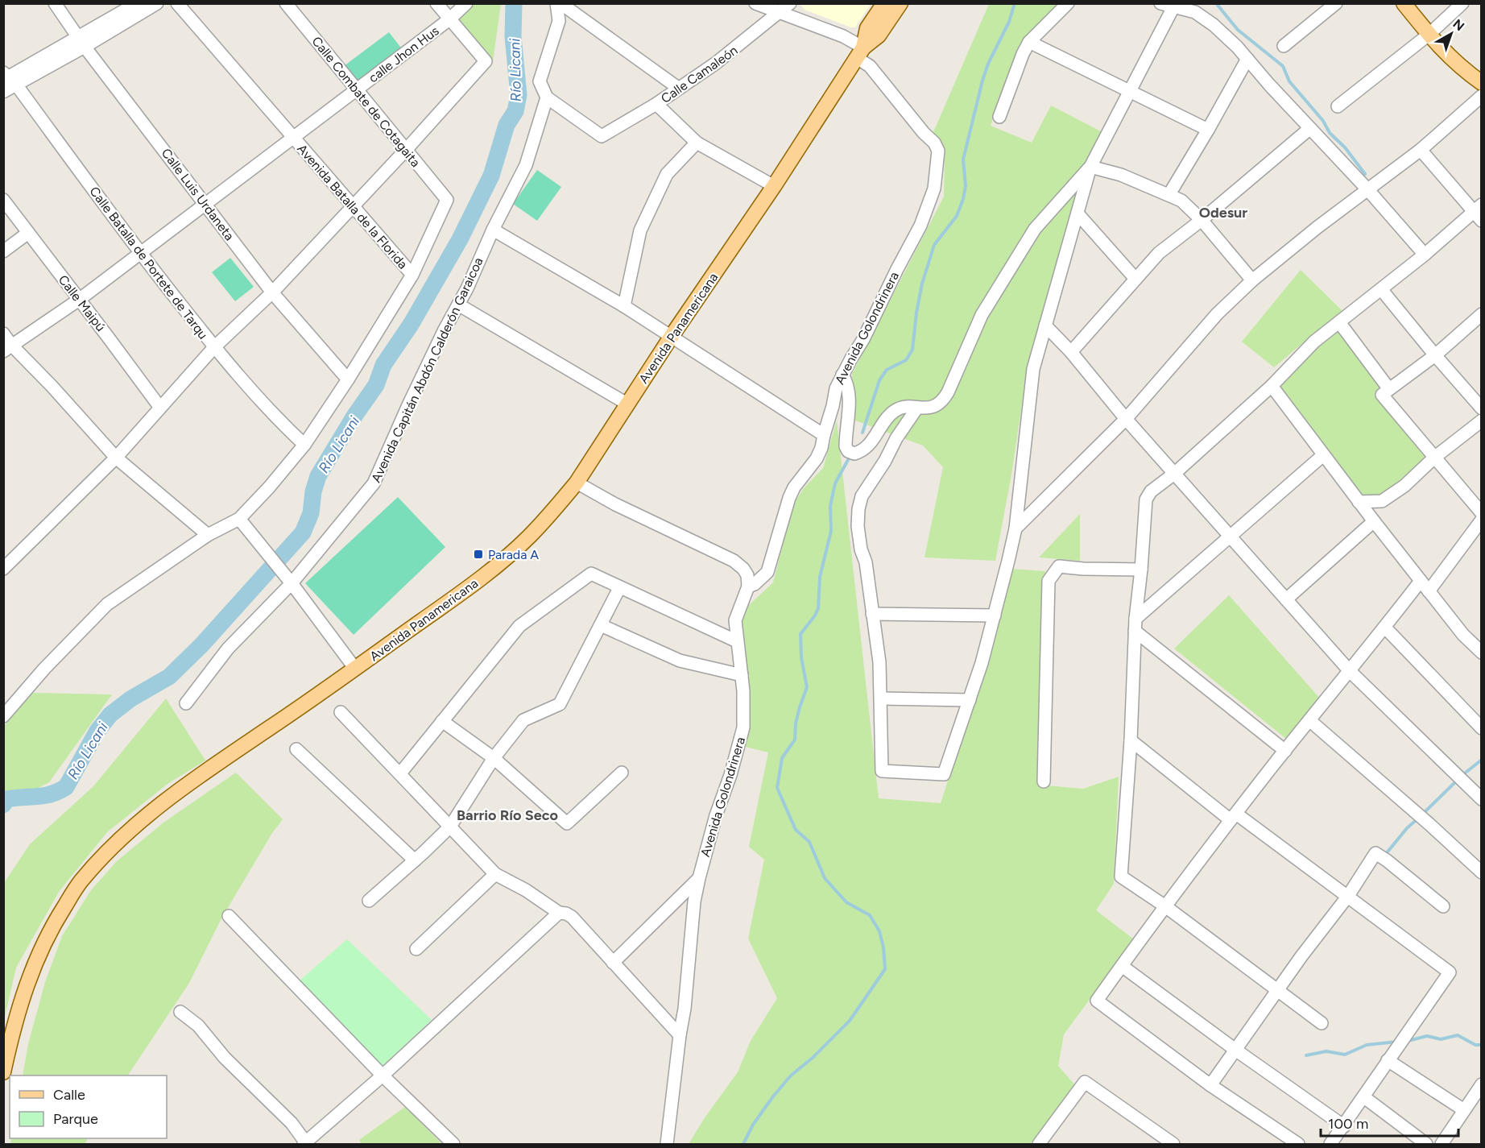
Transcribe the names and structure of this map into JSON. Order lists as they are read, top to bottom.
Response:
{
  "streets": {
    "main road": ["Avenida Panamericana"],
    "street": [
      "calle Jhon Hus",
      "Calle Camaleón",
      "Calle Combate de Cotagaita",
      "Calle Luis Urdaneta",
      "Avenida Batalla de la Florida",
      "Calle Batalla de Portete de Tarqu",
      "Calle Maipú",
      "Avenida Golondrinera",
      "Avenida Capitán Abdón Calderón Garaicoa"
    ]
  },
  "crossings": [
    ["calle Jhon Hus", "Calle Combate de Cotagaita"],
    ["calle Jhon Hus", "Calle Luis Urdaneta"],
    ["calle Jhon Hus", "Avenida Batalla de la Florida"],
    ["calle Jhon Hus", "Calle Batalla de Portete de Tarqu"],
    ["calle Jhon Hus", "Calle Maipú"],
    ["Calle Camaleón", "Avenida Capitán Abdón Calderón Garaicoa"],
    ["Calle Combate de Cotagaita", "Avenida Batalla de la Florida"],
    ["Avenida Panamericana", "Avenida Golondrinera"]
  ],
  "districts": ["Odesur", "Barrio Río Seco"],
  "water": ["Río Licani"],
  "places": {
    "transit": ["Parada A"]
  },
  "legend": ["Calle", "Parque"],
  "scale_bar": "100 m",
  "north": "top right"
}
